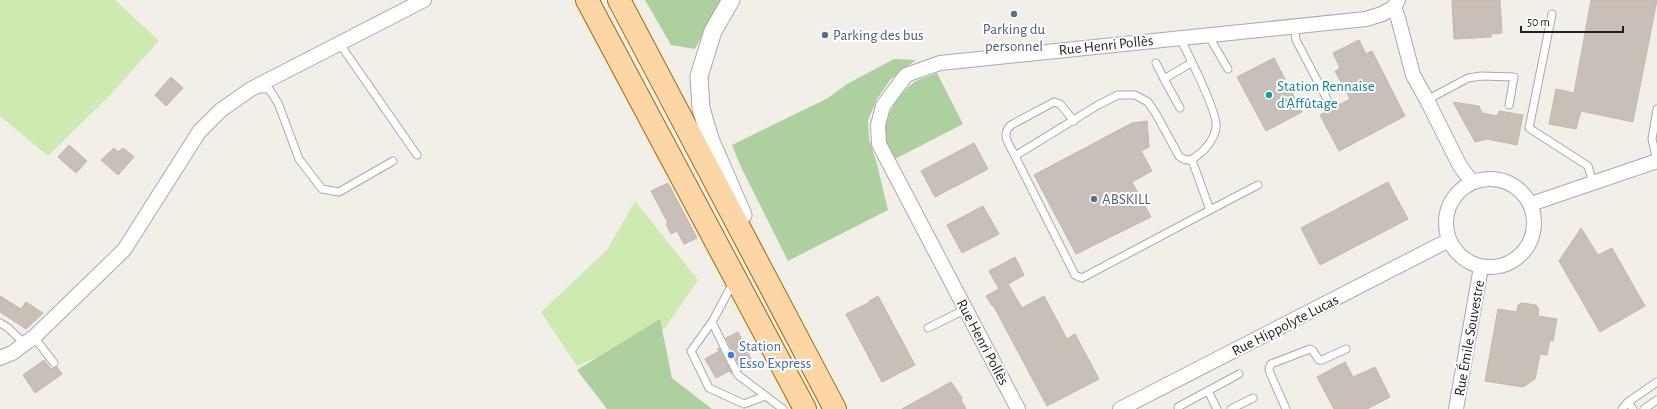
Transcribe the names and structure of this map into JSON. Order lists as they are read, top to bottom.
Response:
{
  "streets": {
    "street": ["Rue Henri Pollès", "Rue Hippolyte Lucas", "Rue Émile Souvestre"]
  },
  "crossings": [
    ["Rue Hippolyte Lucas", "Rue Émile Souvestre"]
  ],
  "places": [
    "Parking du personnel",
    "Parking des bus",
    "Station Rennaise d'Affûtage",
    "ABSKILL",
    "Station Esso Express"
  ],
  "scale_bar": "50 m"
}
